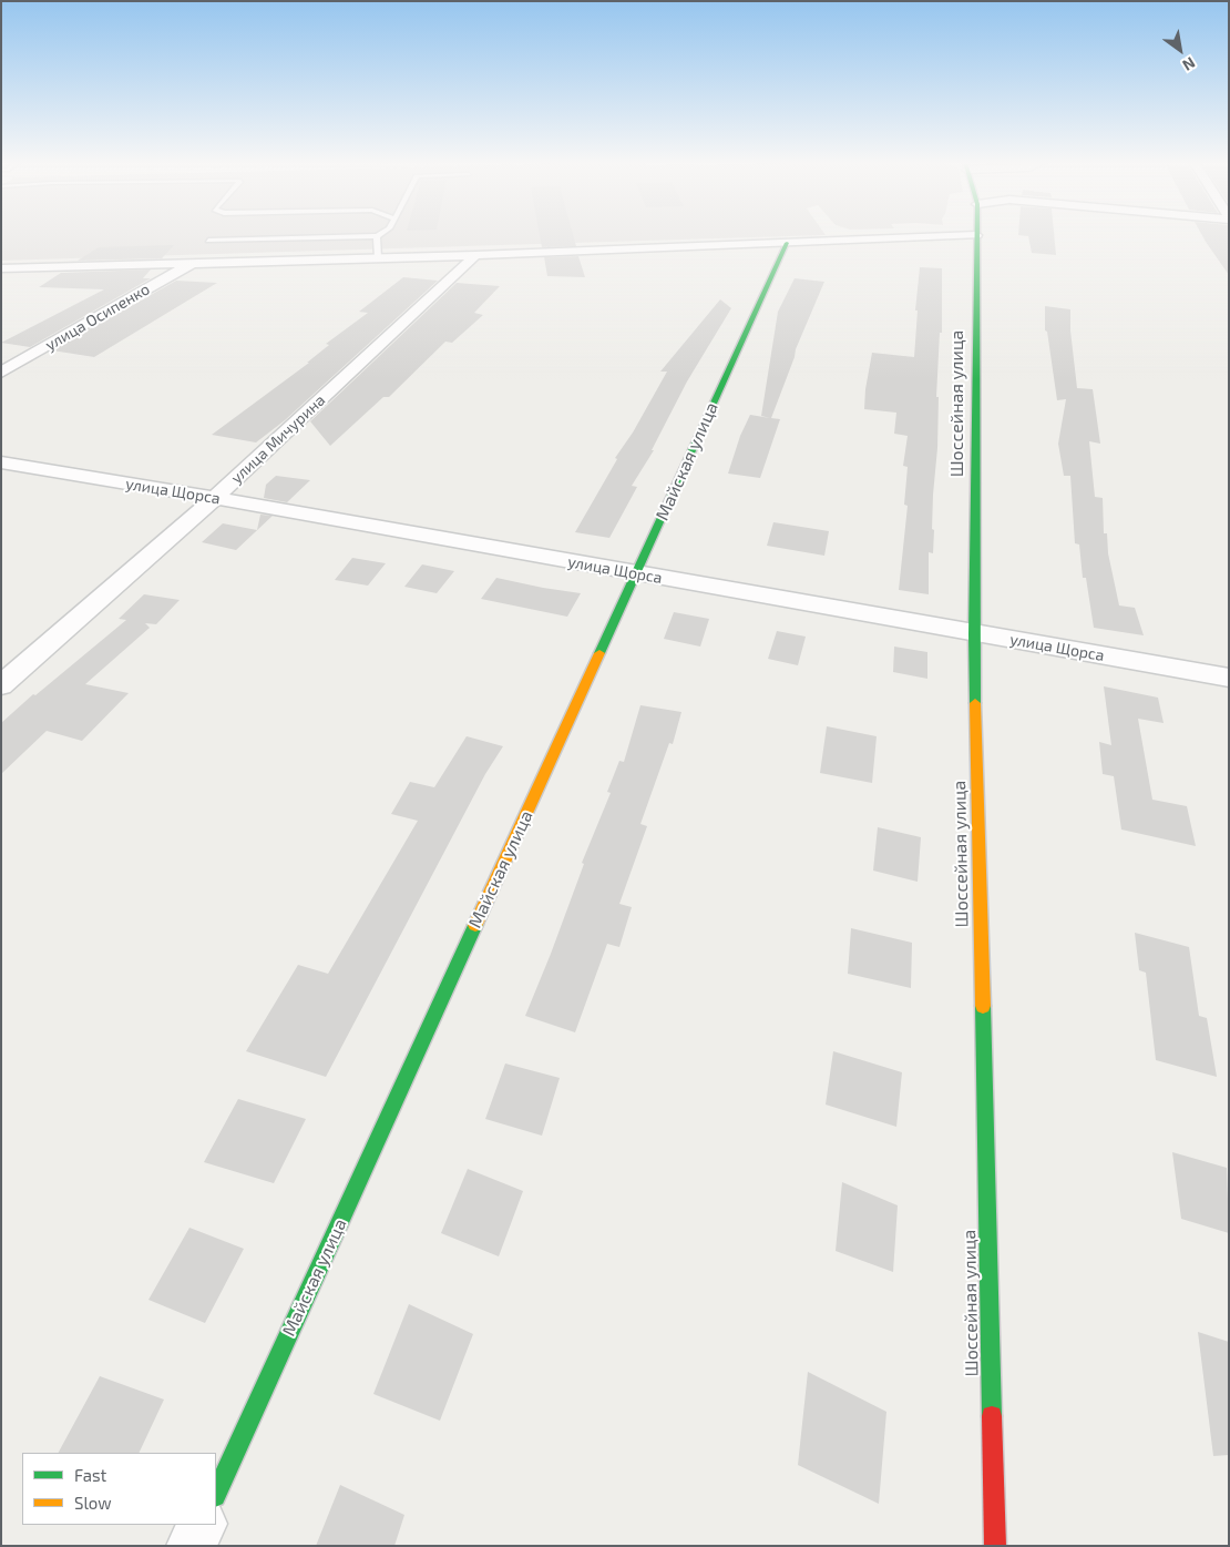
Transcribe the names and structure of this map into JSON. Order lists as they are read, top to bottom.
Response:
{
  "streets": {
    "main road": ["Шоссейная улица", "Майская улица"],
    "street": ["улица Осипенко", "улица Мичурина", "улица Щорса"]
  },
  "crossings": [
    ["Шоссейная улица", "улица Щорса"],
    ["улица Мичурина", "улица Щорса"],
    ["Майская улица", "улица Щорса"]
  ],
  "legend": ["Fast", "Slow"],
  "north": "bottom right"
}
